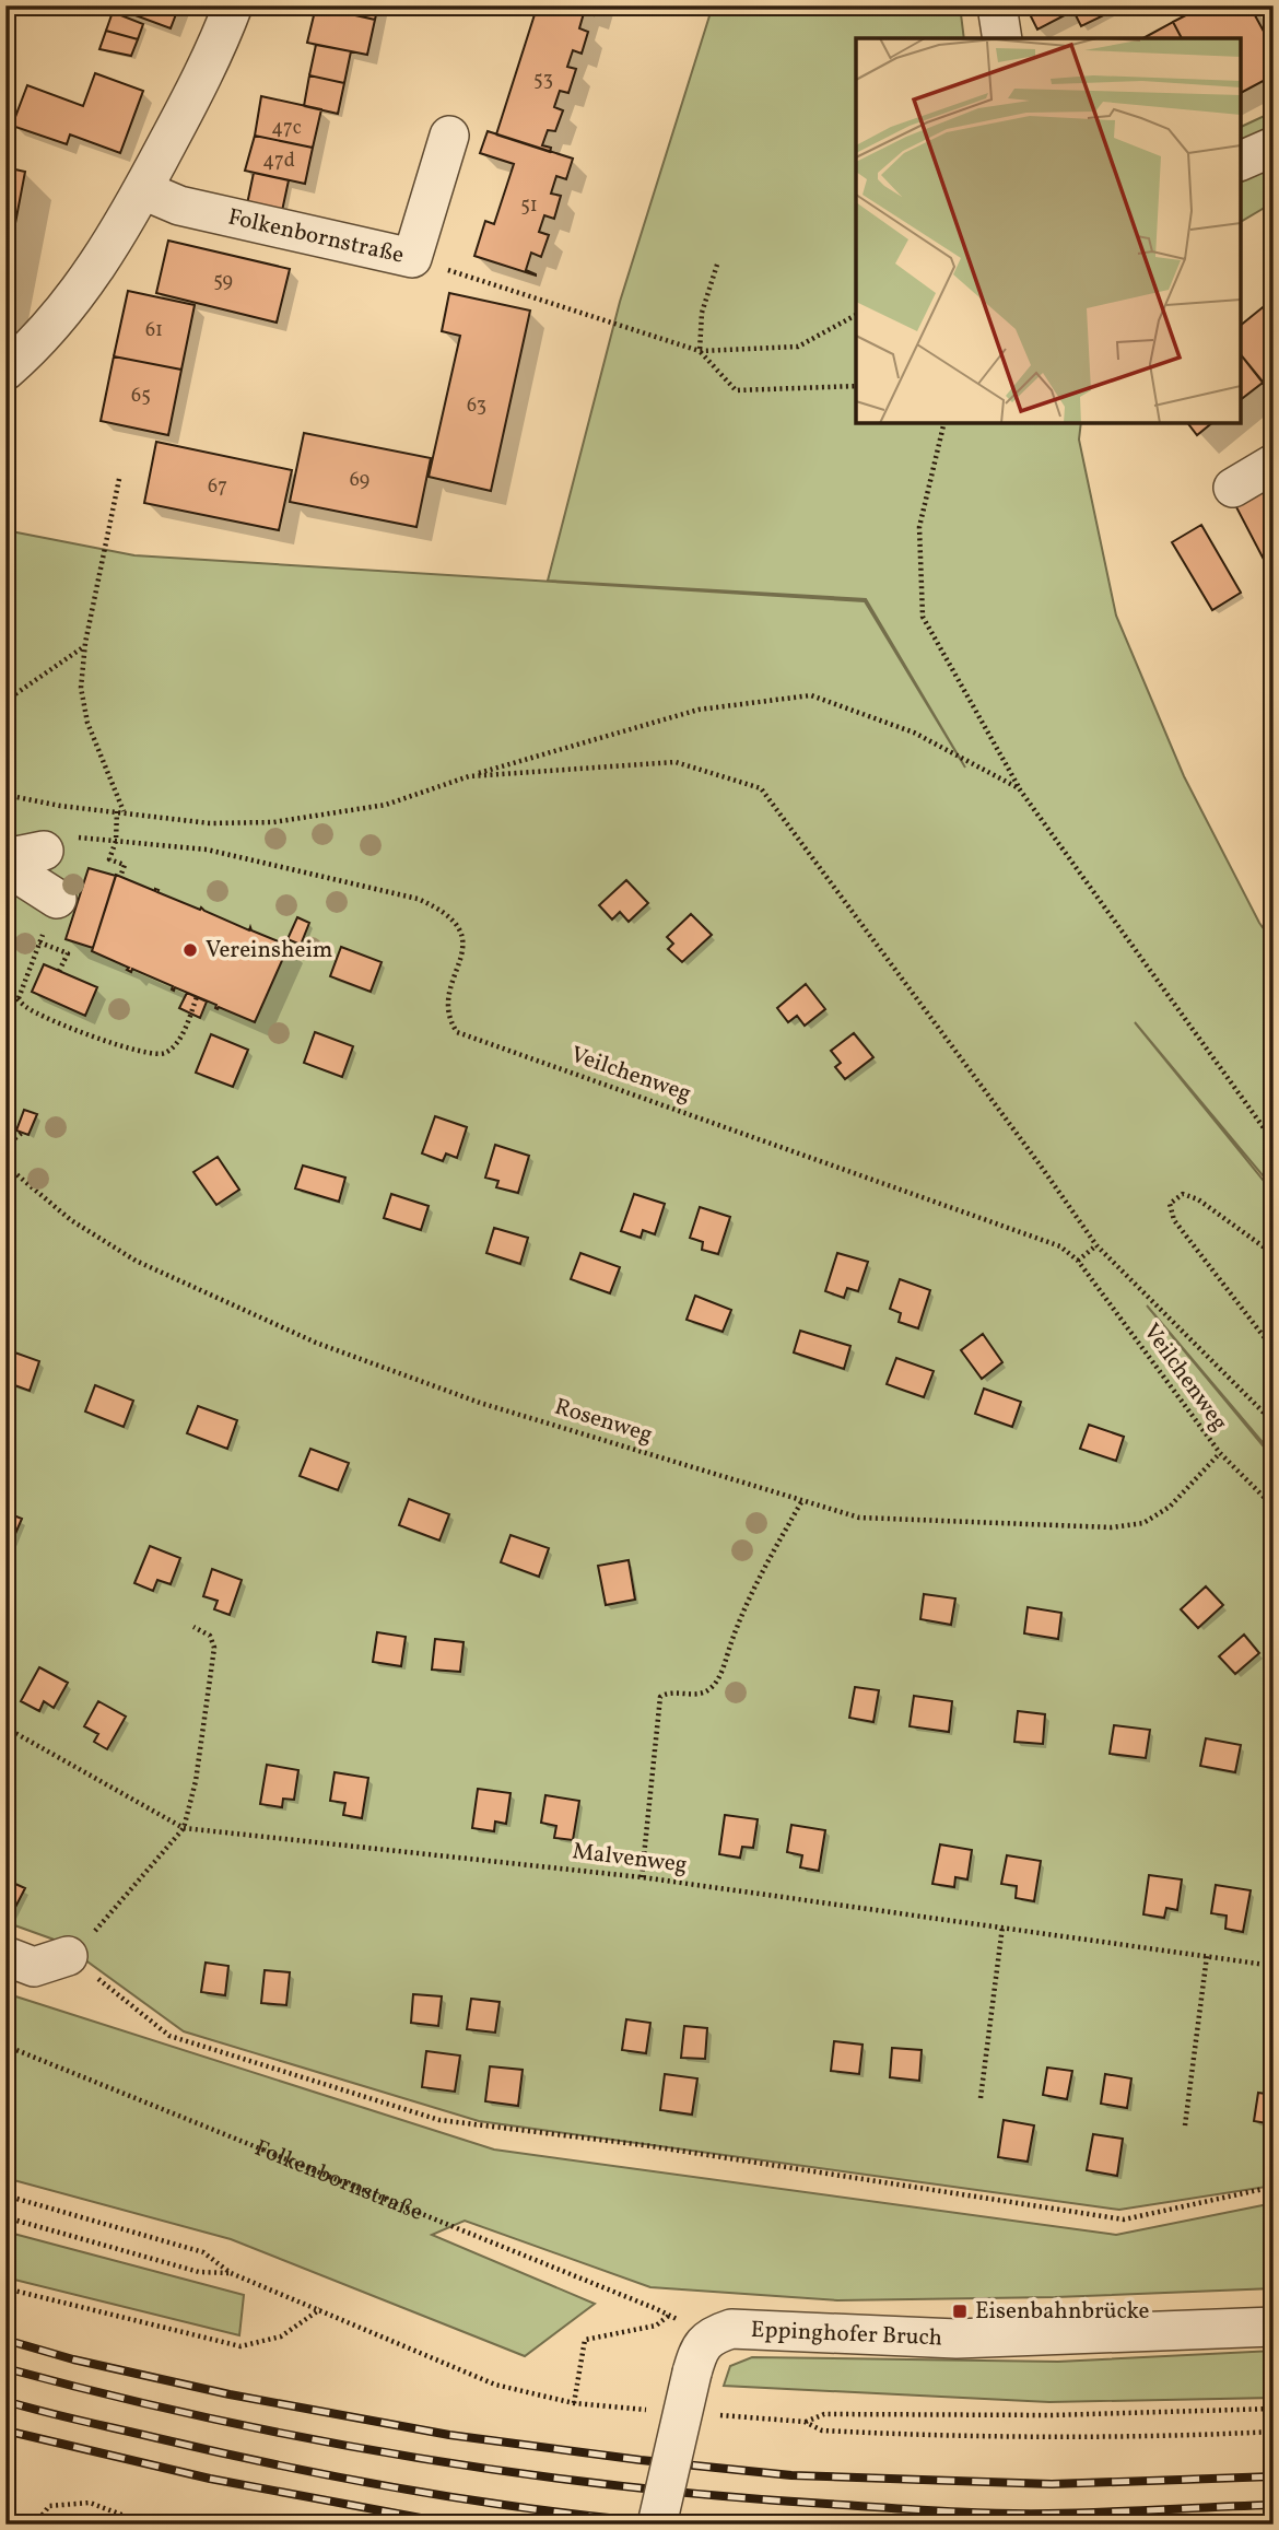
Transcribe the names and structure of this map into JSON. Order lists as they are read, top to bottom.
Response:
{
  "streets": {
    "street": ["Folkenbornstraße", "Eppinghofer Bruch"],
    "path": ["Veilchenweg", "Rosenweg", "Malvenweg"]
  },
  "crossings": [
    ["Veilchenweg", "Rosenweg"]
  ],
  "places": {
    "other": ["Vereinsheim"],
    "transit": ["Eisenbahnbrücke"]
  },
  "house_numbers": [
    "53",
    "47c",
    "47d",
    "51",
    "59",
    "61",
    "65",
    "63",
    "69",
    "67"
  ]
}
